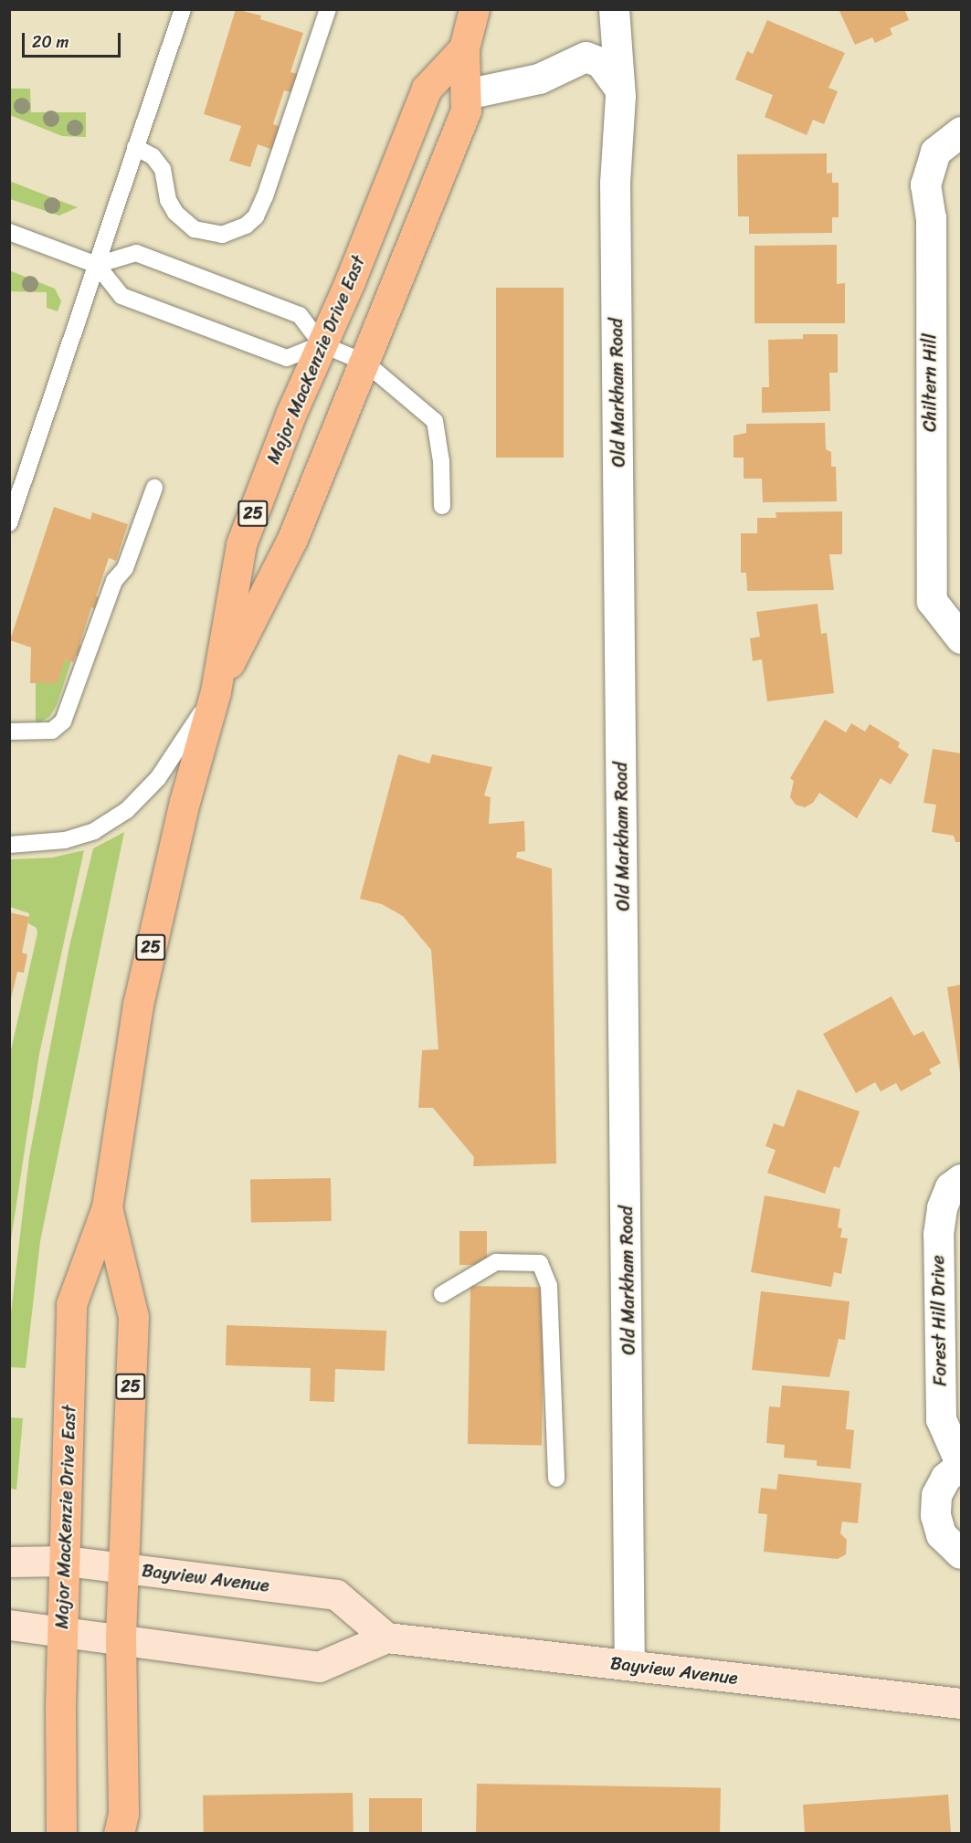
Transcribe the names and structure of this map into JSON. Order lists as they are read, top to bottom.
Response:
{
  "streets": {
    "main road": ["Major MacKenzie Drive East", "25", "Bayview Avenue"],
    "street": ["Chiltern Hill", "Old Markham Road", "Forest Hill Drive"]
  },
  "crossings": [
    ["Major MacKenzie Drive East", "Bayview Avenue"],
    ["Old Markham Road", "Bayview Avenue"]
  ],
  "scale_bar": "20 m"
}
